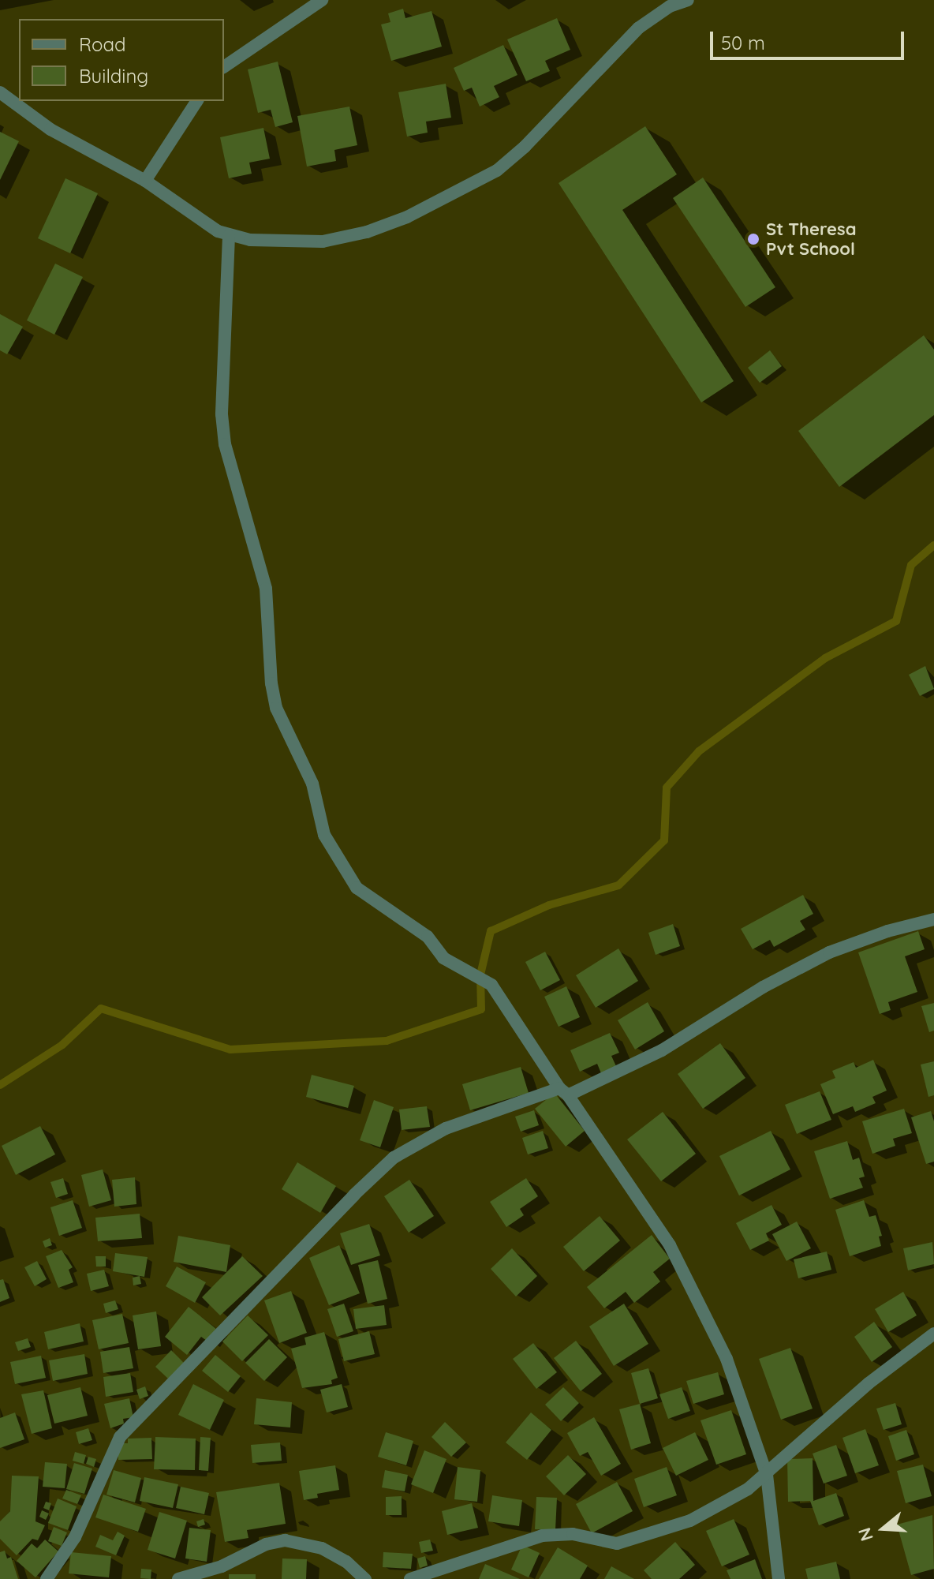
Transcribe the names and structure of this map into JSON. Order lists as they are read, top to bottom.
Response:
{
  "places": ["St Theresa Pvt School"],
  "legend": ["Road", "Building"],
  "scale_bar": "50 m",
  "north": "left"
}
